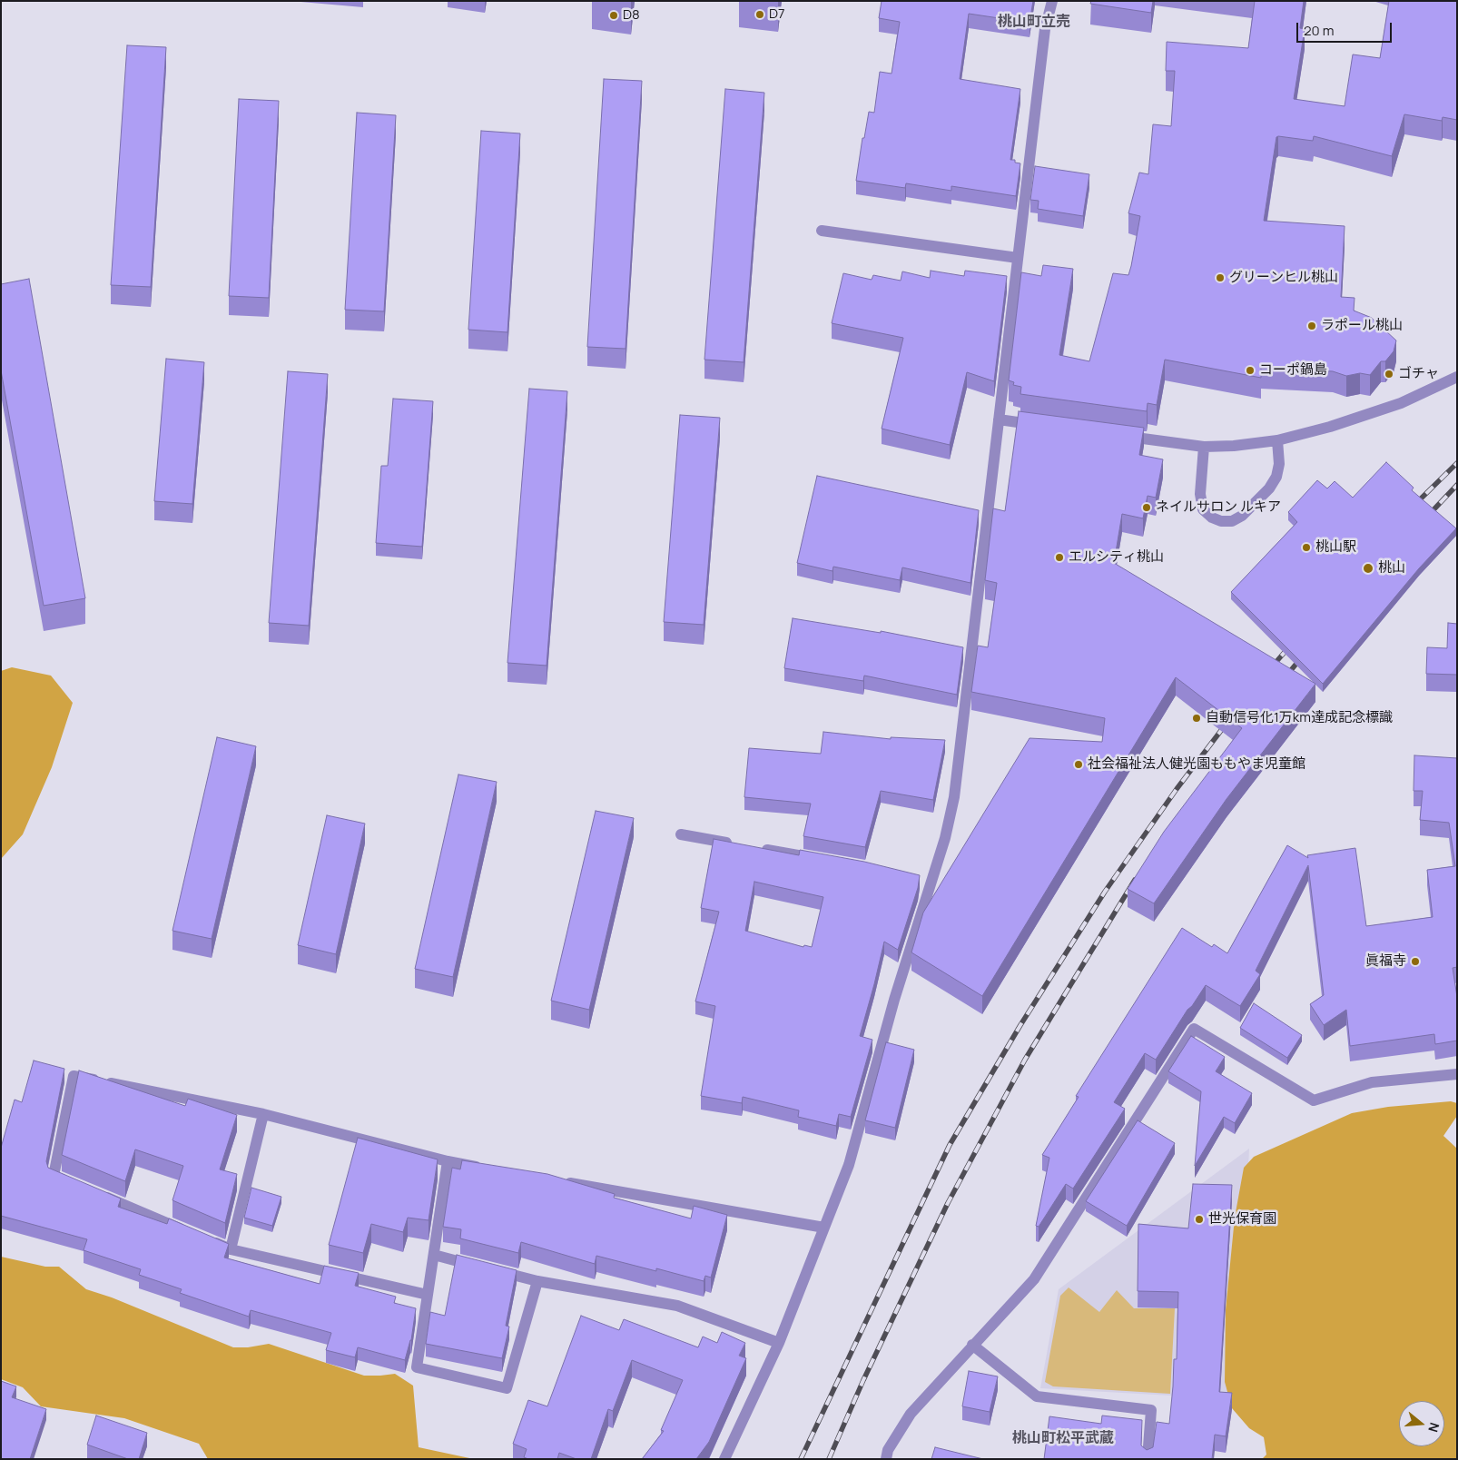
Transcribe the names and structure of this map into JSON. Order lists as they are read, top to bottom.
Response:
{
  "districts": ["桃山町立売", "桃山町松平武蔵"],
  "places": [
    "D7",
    "D8",
    "グリーンヒル桃山",
    "ラポール桃山",
    "コーポ鍋島",
    "ゴチャ",
    "ネイルサロン ルキア",
    "桃山駅",
    "エルシティ桃山",
    "桃山",
    "自動信号化1万km達成記念標識",
    "社会福祉法人健光園ももやま児童館",
    "眞福寺",
    "世光保育園"
  ],
  "scale_bar": "20 m",
  "north": "right"
}
